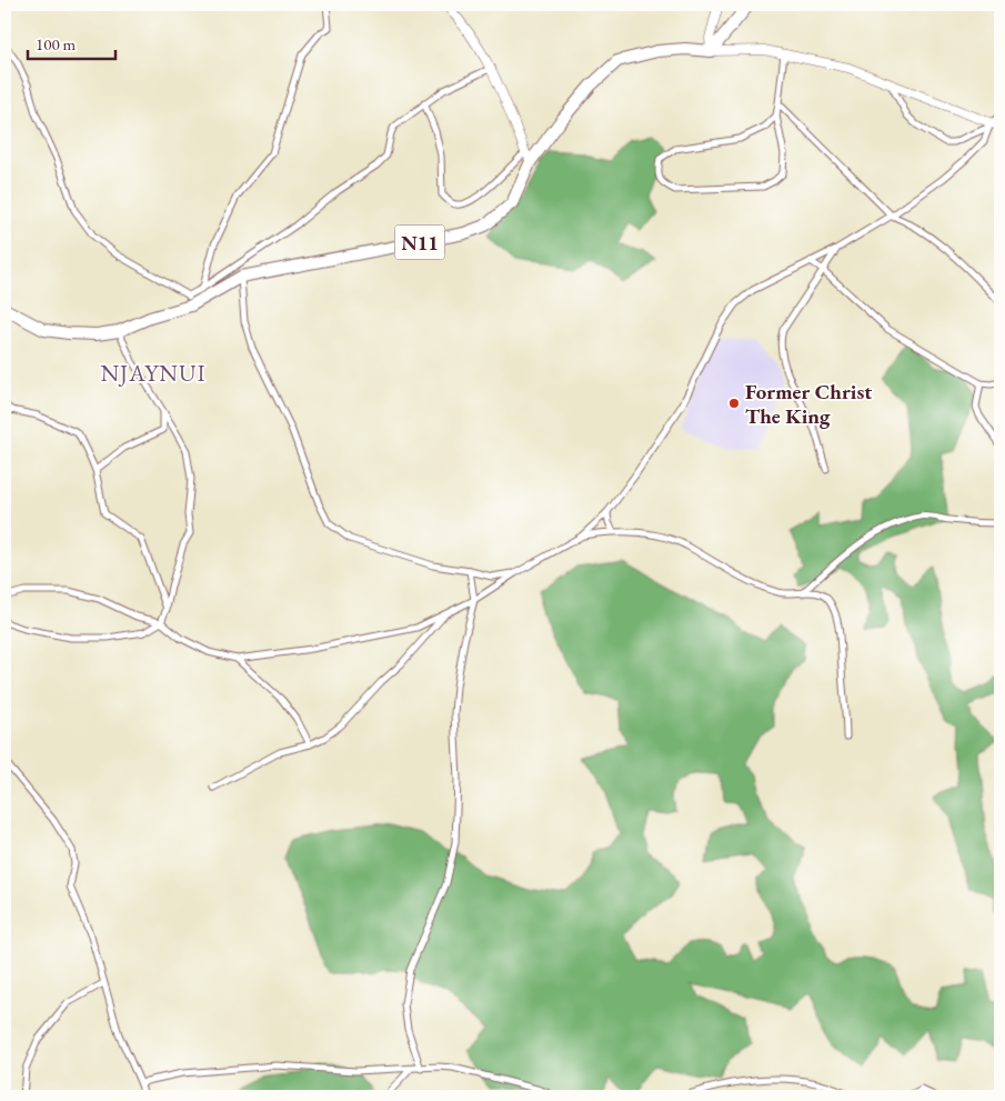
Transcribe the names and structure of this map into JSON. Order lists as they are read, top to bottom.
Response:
{
  "streets": {
    "highway": ["N11"]
  },
  "districts": ["NJAYNUI"],
  "places": ["Former Christ The King"],
  "scale_bar": "100 m"
}
